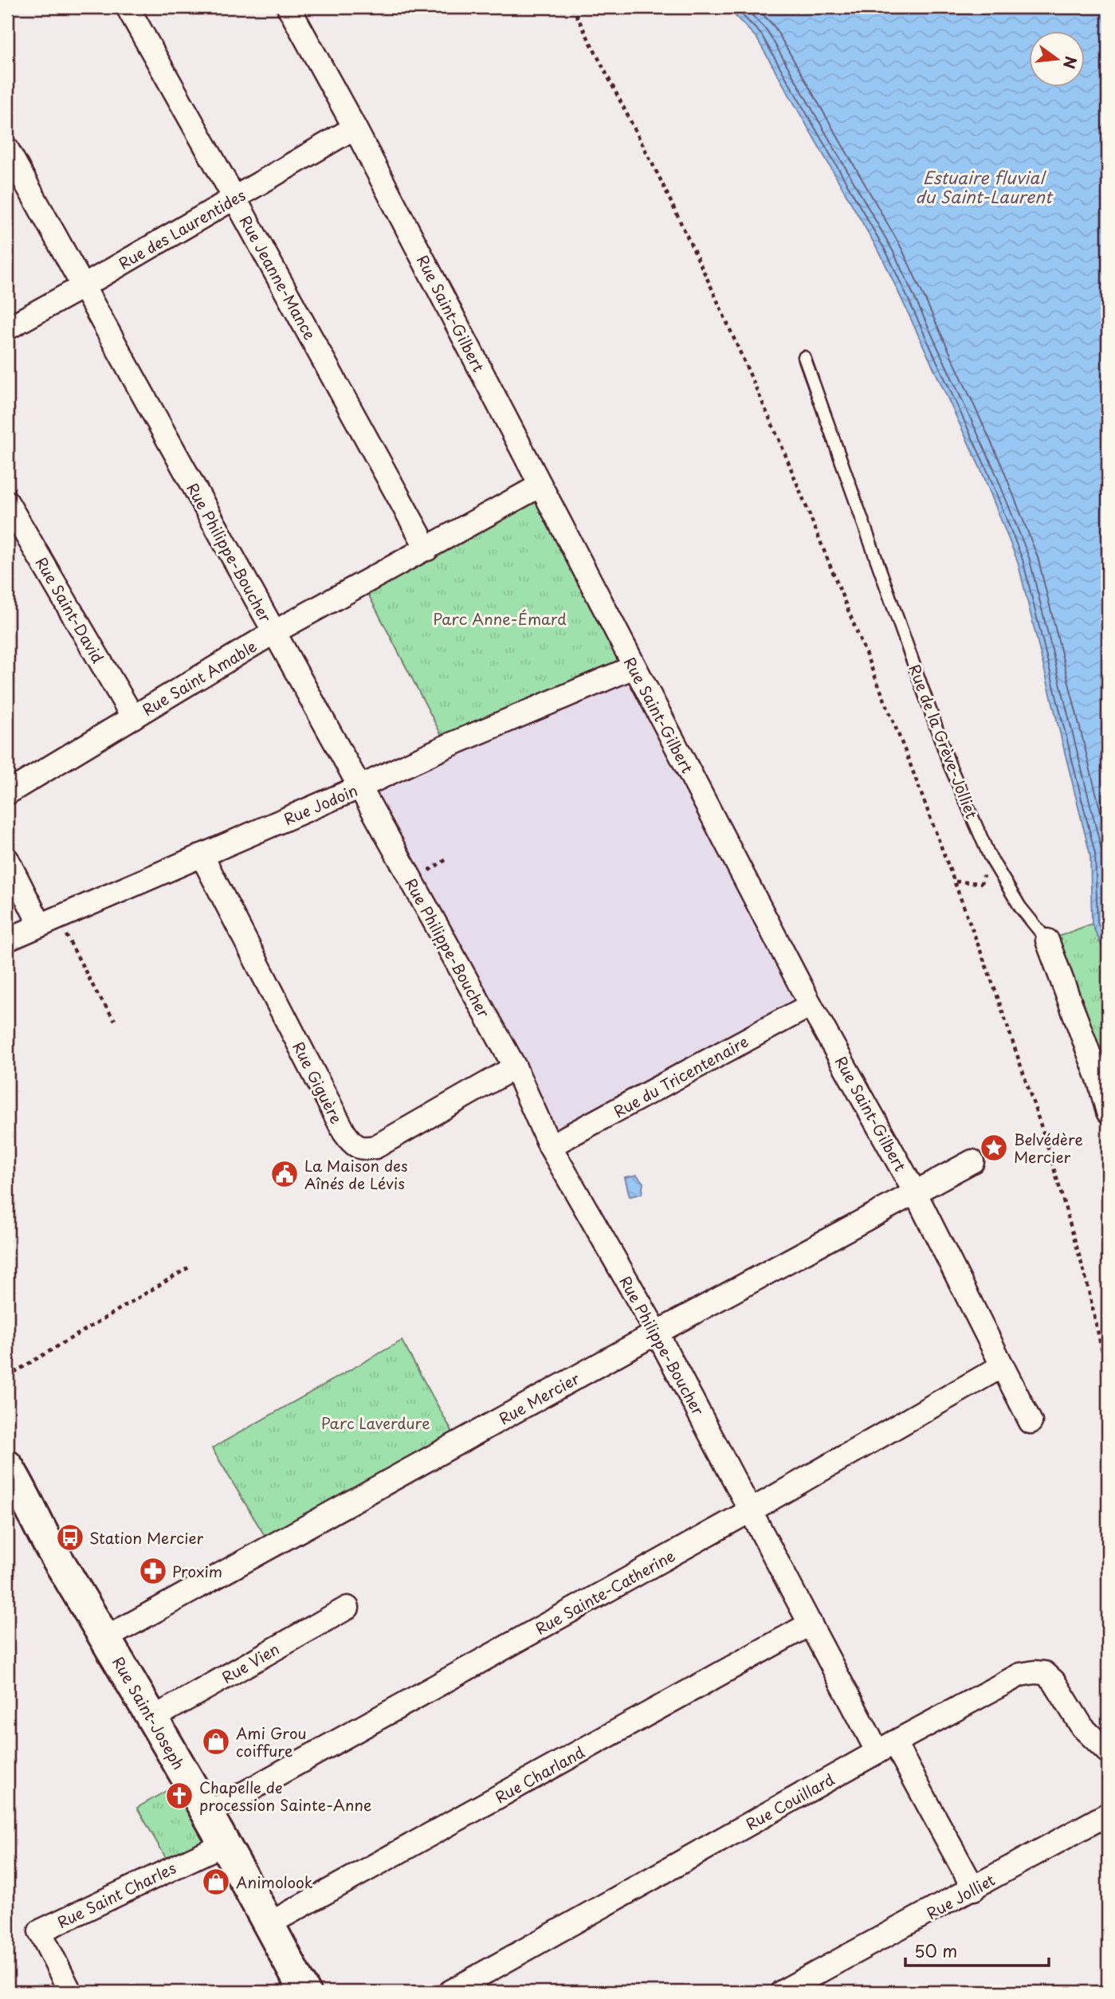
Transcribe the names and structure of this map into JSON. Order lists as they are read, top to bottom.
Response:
{
  "streets": {
    "street": [
      "Rue des Laurentides",
      "Rue Jeanne-Mance",
      "Rue Saint-Gilbert",
      "Rue Philippe-Boucher",
      "Rue Saint-David",
      "Rue Saint Amable",
      "Rue de la Grève-Jolliet",
      "Rue Jodoin",
      "Rue du Tricentenaire",
      "Rue Giguère",
      "Rue Mercier",
      "Rue Sainte-Catherine",
      "Rue Vien",
      "Rue Saint-Joseph",
      "Rue Charland",
      "Rue Couillard",
      "Rue Saint Charles",
      "Rue Jolliet"
    ]
  },
  "crossings": [
    ["Rue des Laurentides", "Rue Jeanne-Mance"],
    ["Rue des Laurentides", "Rue Saint-Gilbert"],
    ["Rue des Laurentides", "Rue Philippe-Boucher"],
    ["Rue Jeanne-Mance", "Rue Saint Amable"],
    ["Rue Saint-Gilbert", "Rue Saint Amable"],
    ["Rue Saint-Gilbert", "Rue Jodoin"],
    ["Rue Saint-Gilbert", "Rue du Tricentenaire"],
    ["Rue Saint-Gilbert", "Rue Mercier"],
    ["Rue Saint-Gilbert", "Rue Sainte-Catherine"],
    ["Rue Philippe-Boucher", "Rue Saint Amable"],
    ["Rue Philippe-Boucher", "Rue Jodoin"],
    ["Rue Philippe-Boucher", "Rue du Tricentenaire"],
    ["Rue Philippe-Boucher", "Rue Giguère"],
    ["Rue Philippe-Boucher", "Rue Mercier"],
    ["Rue Philippe-Boucher", "Rue Sainte-Catherine"],
    ["Rue Philippe-Boucher", "Rue Charland"],
    ["Rue Philippe-Boucher", "Rue Couillard"],
    ["Rue Philippe-Boucher", "Rue Jolliet"],
    ["Rue Saint-David", "Rue Saint Amable"],
    ["Rue Jodoin", "Rue Giguère"],
    ["Rue Mercier", "Rue Saint-Joseph"],
    ["Rue Sainte-Catherine", "Rue Saint-Joseph"],
    ["Rue Vien", "Rue Saint-Joseph"],
    ["Rue Saint-Joseph", "Rue Charland"],
    ["Rue Saint-Joseph", "Rue Saint Charles"]
  ],
  "water": ["Estuaire fluvial du Saint-Laurent"],
  "parks": ["Parc Anne-Émard", "Parc Laverdure"],
  "places": {
    "place": ["Belvédère Mercier"],
    "public building": ["La Maison des Aînés de Lévis"],
    "bus stop": ["Station Mercier"],
    "pharmacy": ["Proxim"],
    "shop": ["Ami Grou coiffure", "Animolook"],
    "church": ["Chapelle de procession Sainte-Anne"]
  },
  "scale_bar": "50 m",
  "north": "right"
}
